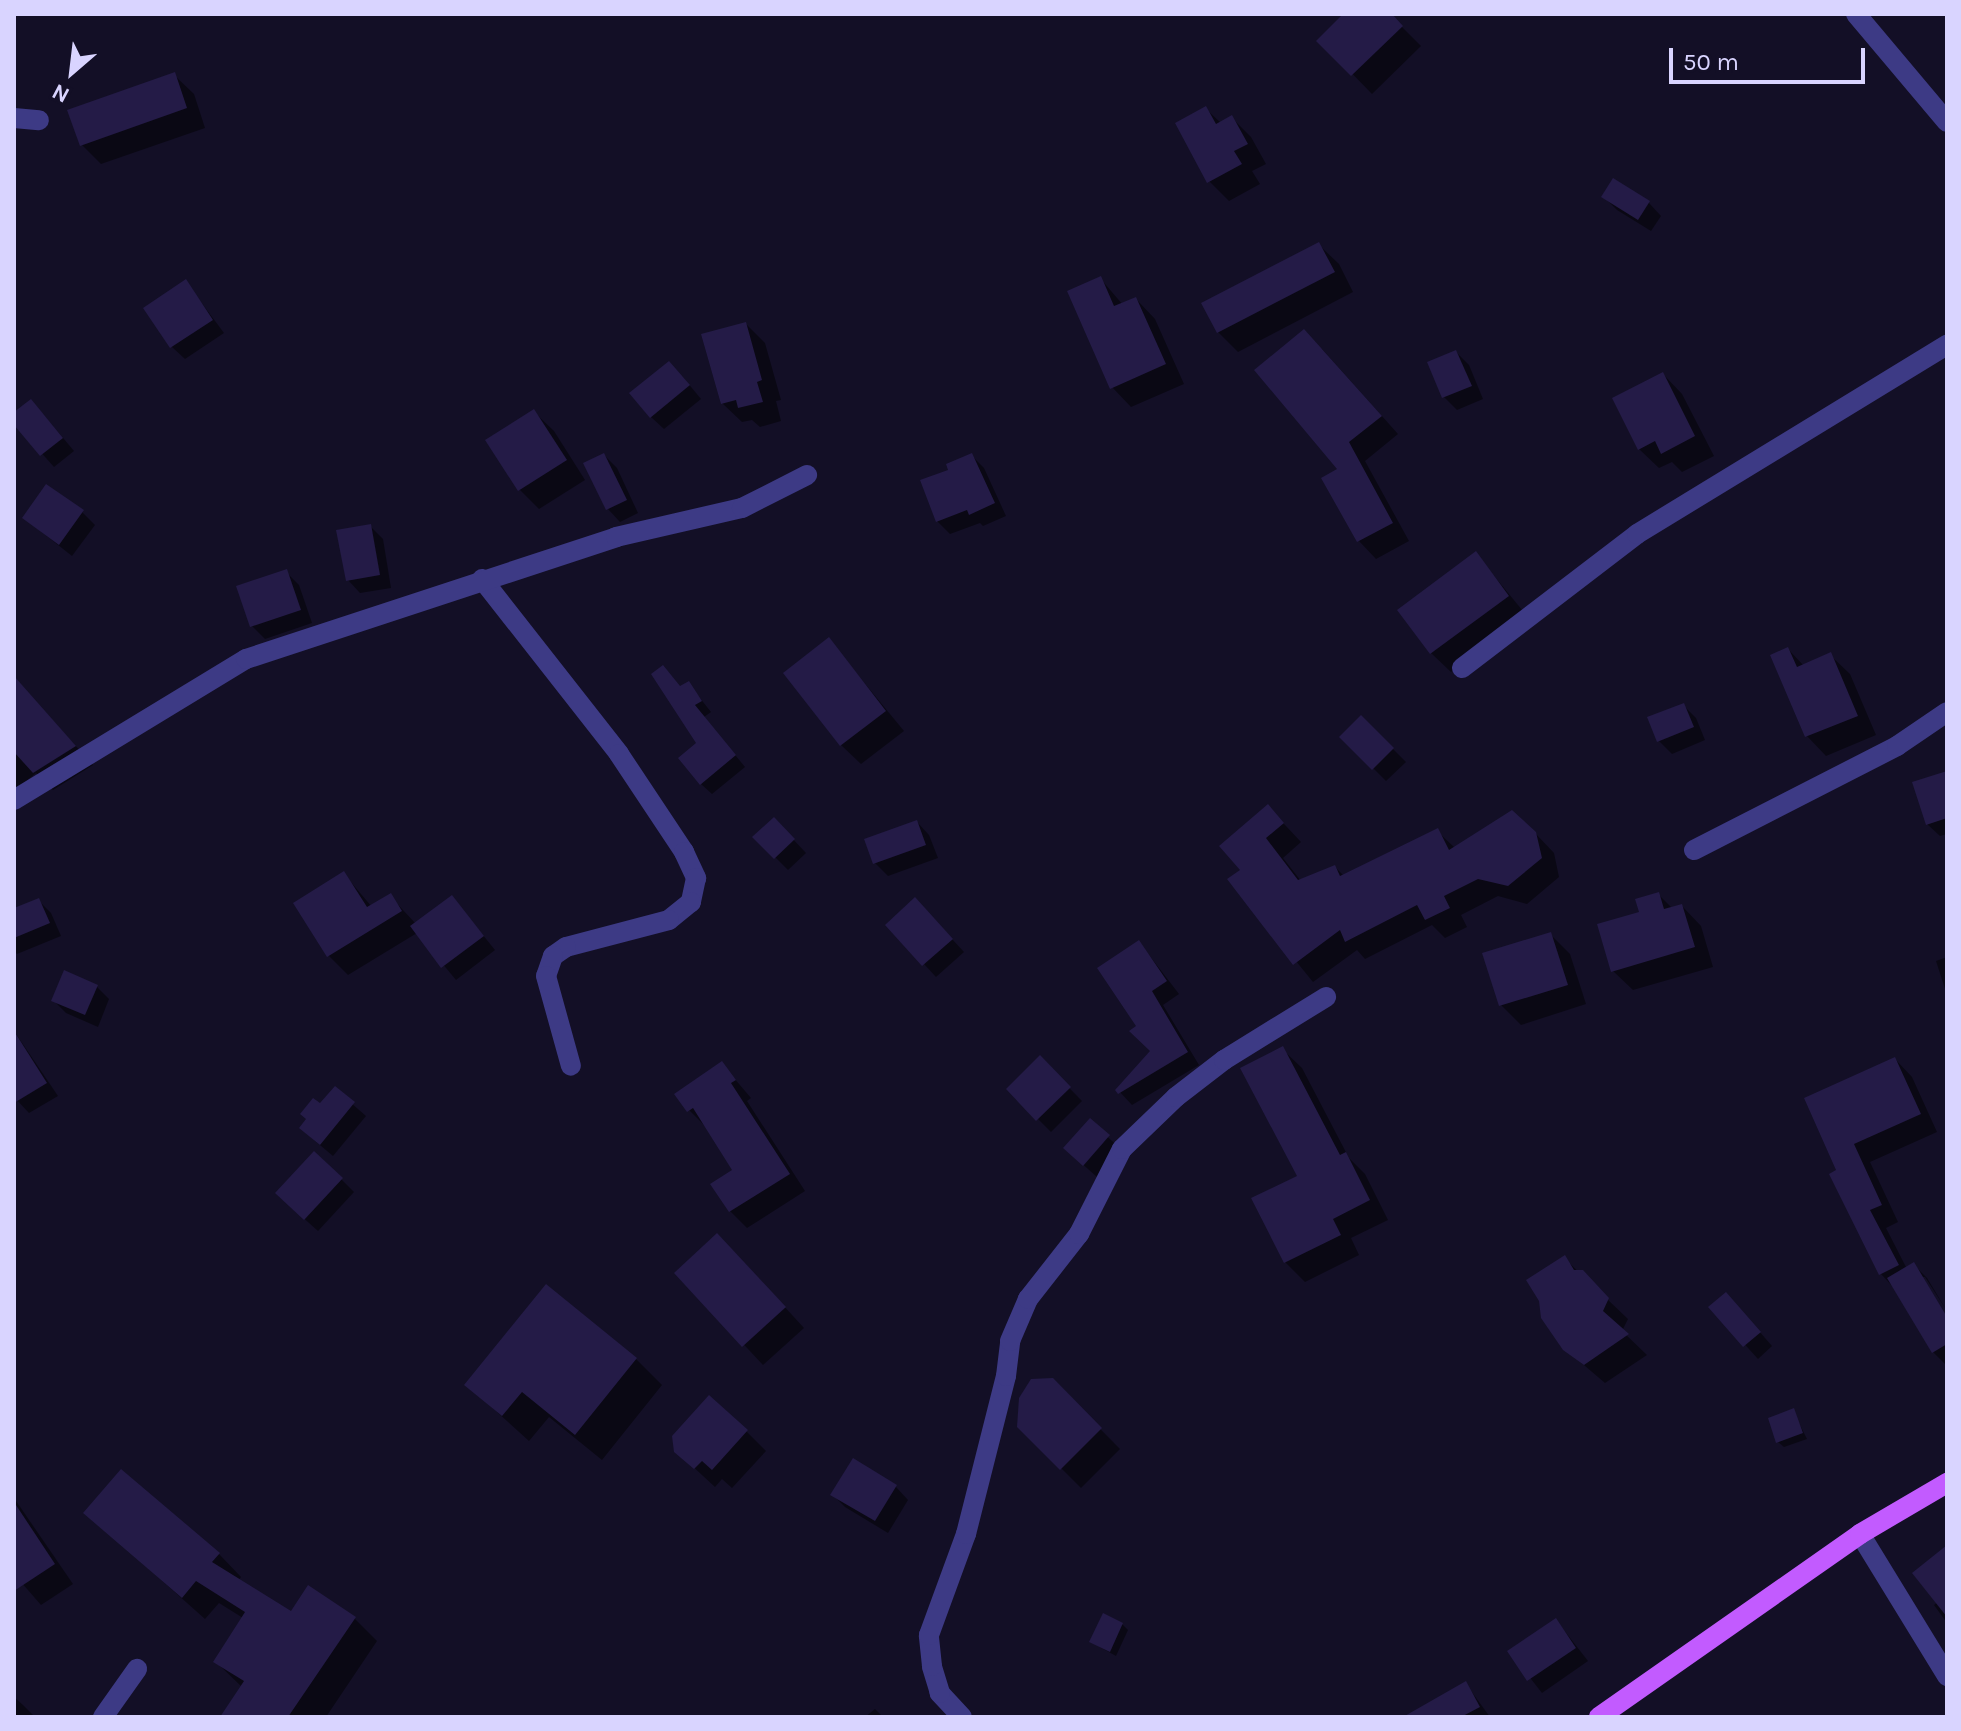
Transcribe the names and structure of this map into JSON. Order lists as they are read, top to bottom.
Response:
{
  "scale_bar": "50 m",
  "north": "bottom left"
}
